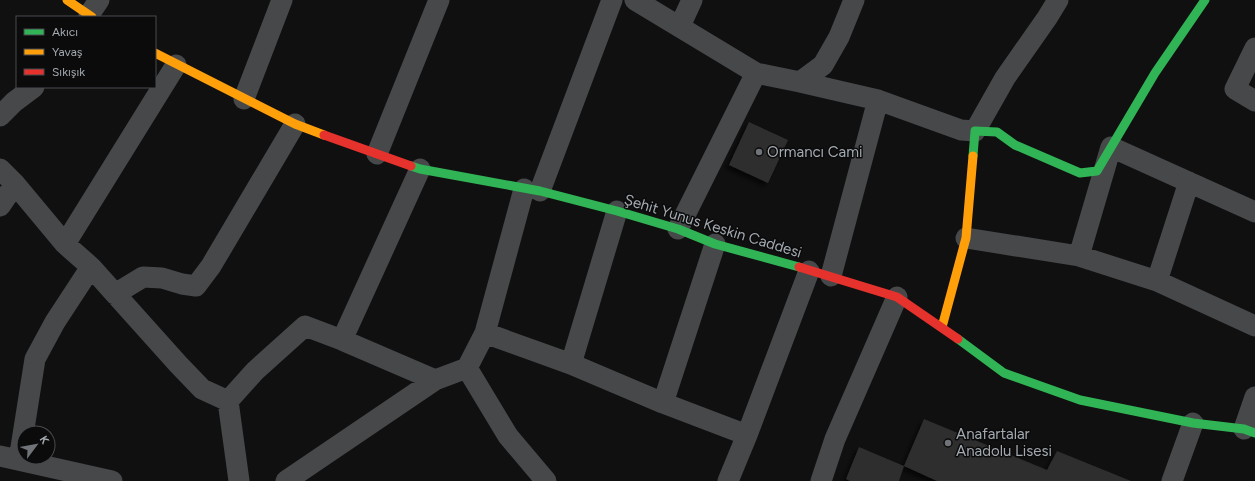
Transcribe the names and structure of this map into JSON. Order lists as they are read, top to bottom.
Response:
{
  "streets": {
    "street": ["Şehit Yunus Keskin Caddesi"]
  },
  "places": ["Ormancı Cami", "Anafartalar Anadolu Lisesi"],
  "legend": ["Akıcı", "Yavaş", "Sıkışık"],
  "north": "top right"
}
